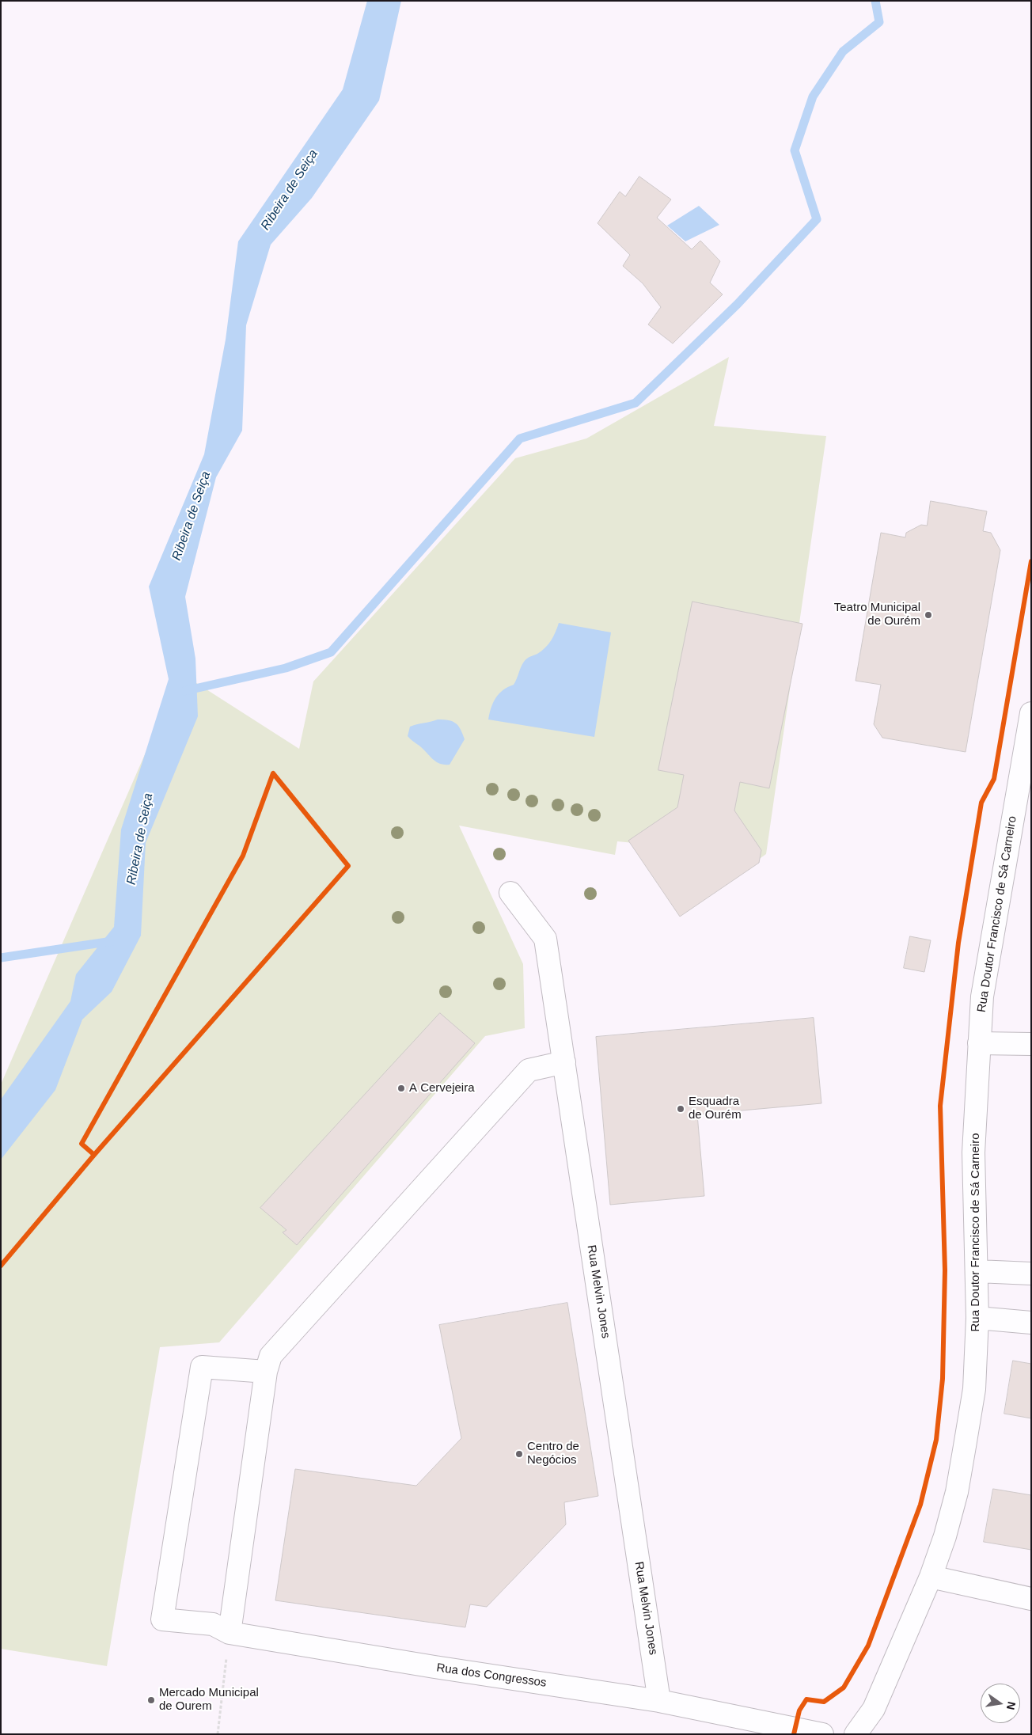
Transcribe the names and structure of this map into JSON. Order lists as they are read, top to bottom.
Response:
{
  "streets": {
    "street": ["Rua Doutor Francisco de Sá Carneiro", "Rua Melvin Jones", "Rua dos Congressos"]
  },
  "crossings": [
    ["Rua Melvin Jones", "Rua dos Congressos"]
  ],
  "water": ["Ribeira de Seiça"],
  "places": [
    "Teatro Municipal de Ourém",
    "A Cervejeira",
    "Esquadra de Ourém",
    "Centro de Negócios",
    "Mercado Municipal de Ourem"
  ],
  "north": "right"
}
